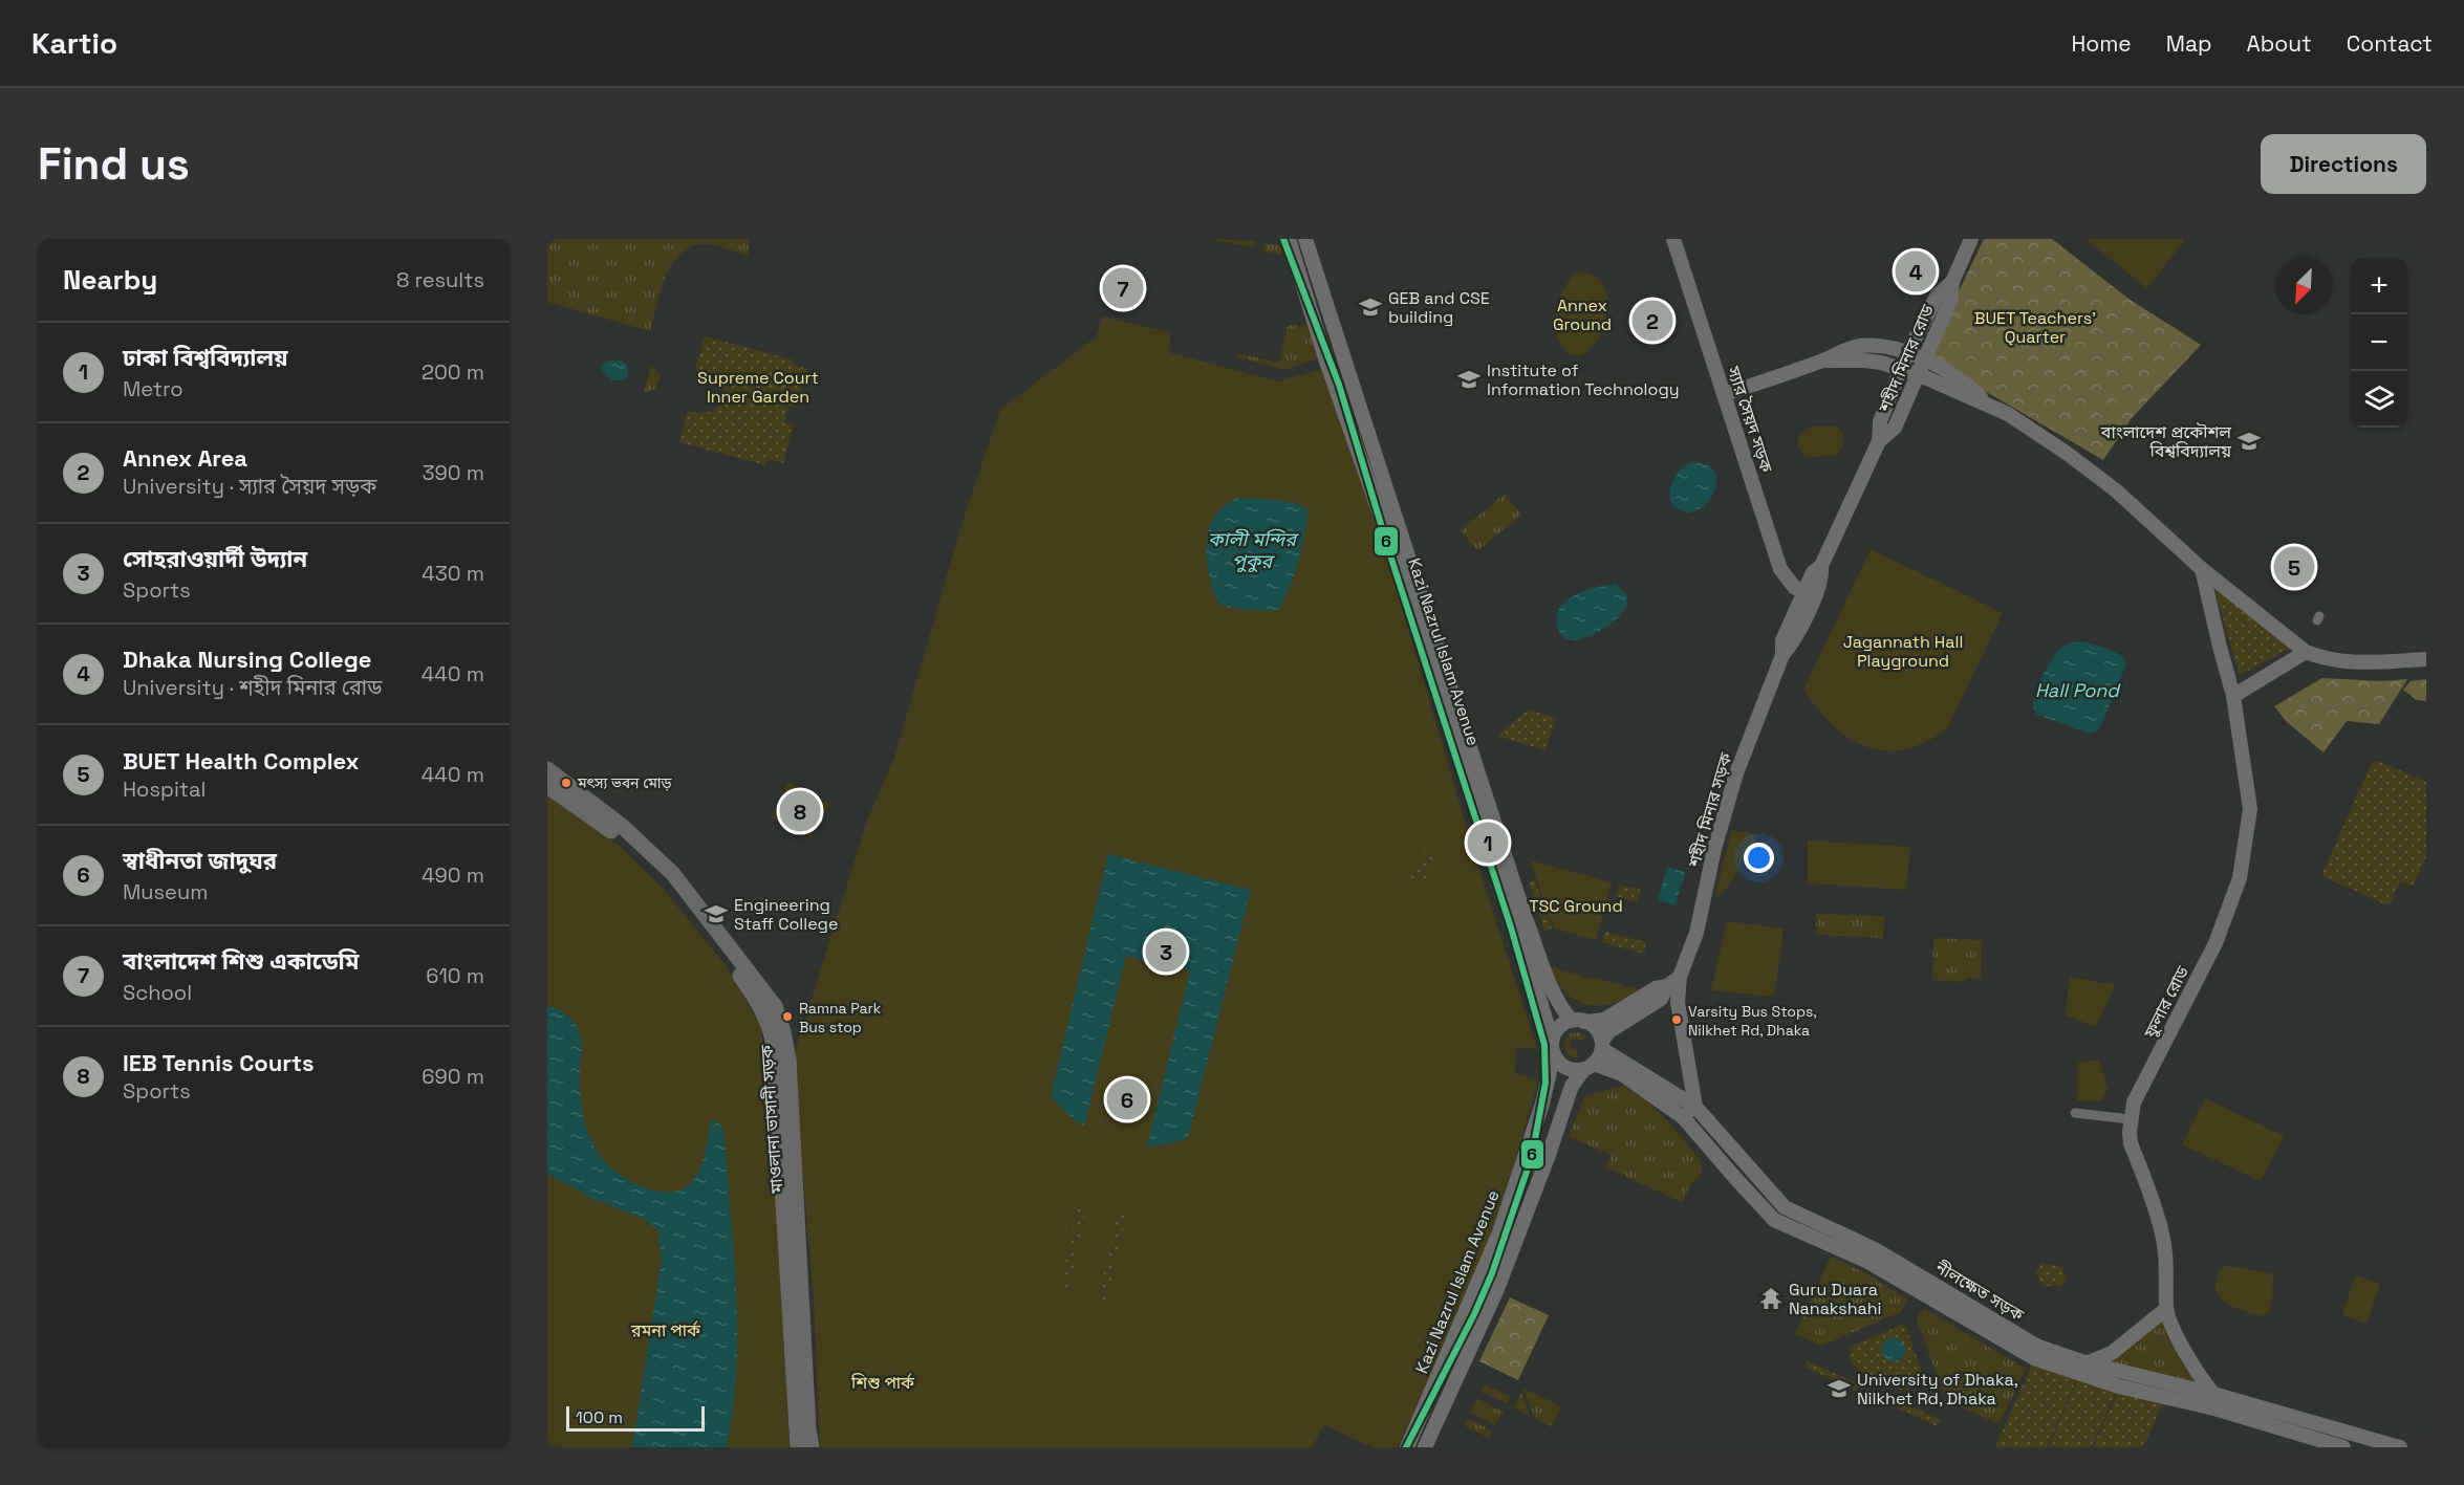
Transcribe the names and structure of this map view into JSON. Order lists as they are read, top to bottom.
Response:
{
  "streets": {
    "highway": ["মাওলানা ভাসানী সড়ক"],
    "main road": [
      "শহীদ মিনার রোড",
      "স্যার সৈয়দ সড়ক",
      "Kazi Nazrul Islam Avenue",
      "শহীদ মিনার সড়ক",
      "ফুলার রোড",
      "নীলক্ষেত সড়ক"
    ]
  },
  "crossings": [
    ["শহীদ মিনার রোড", "স্যার সৈয়দ সড়ক"],
    ["শহীদ মিনার রোড", "শহীদ মিনার সড়ক"],
    ["স্যার সৈয়দ সড়ক", "শহীদ মিনার সড়ক"],
    ["Kazi Nazrul Islam Avenue", "শহীদ মিনার সড়ক"],
    ["Kazi Nazrul Islam Avenue", "নীলক্ষেত সড়ক"],
    ["শহীদ মিনার সড়ক", "নীলক্ষেত সড়ক"],
    ["ফুলার রোড", "নীলক্ষেত সড়ক"]
  ],
  "water": ["কালী মন্দির পুকুর", "Hall Pond"],
  "parks": [
    "Annex Ground",
    "BUET Teachers' Quarter",
    "Supreme Court Inner Garden",
    "Jagannath Hall Playground",
    "TSC Ground",
    "রমনা পার্ক",
    "শিশু পার্ক"
  ],
  "places": {
    "school or university": [
      "GEB and CSE building",
      "Institute of Information Technology",
      "বাংলাদেশ প্রকৌশল বিশ্ববিদ্যালয়",
      "Engineering Staff College",
      "University of Dhaka, Nilkhet Rd, Dhaka"
    ],
    "other": ["মৎস্য ভবন মোড়", "Ramna Park Bus stop", "Varsity Bus Stops, Nilkhet Rd, Dhaka"],
    "temple": ["Guru Duara Nanakshahi"]
  },
  "lines": ["transit line 6"],
  "scale_bar": "100 m",
  "north": "bottom left",
  "page": {
    "header": "Kartio",
    "nav": [
      "Home",
      "Map",
      "About",
      "Contact"
    ],
    "buttons": "Directions",
    "title": "Find us",
    "heading": ["Nearby", "8 results"],
    "pins": [
      "4",
      "7",
      "2",
      "5",
      "8",
      "1",
      "3",
      "6"
    ],
    "map_buttons": ["+", "−"],
    "list": [
      {
        "mark": "1",
        "name": "ঢাকা বিশ্ববিদ্যালয়",
        "note": "Metro",
        "value": "200 m"
      },
      {
        "mark": "2",
        "name": "Annex Area",
        "note": "University · স্যার সৈয়দ সড়ক",
        "value": "390 m"
      },
      {
        "mark": "3",
        "name": "সোহরাওয়ার্দী উদ্যান",
        "note": "Sports",
        "value": "430 m"
      },
      {
        "mark": "4",
        "name": "Dhaka Nursing College",
        "note": "University · শহীদ মিনার রোড",
        "value": "440 m"
      },
      {
        "mark": "5",
        "name": "BUET Health Complex",
        "note": "Hospital",
        "value": "440 m"
      },
      {
        "mark": "6",
        "name": "স্বাধীনতা জাদুঘর",
        "note": "Museum",
        "value": "490 m"
      },
      {
        "mark": "7",
        "name": "বাংলাদেশ শিশু একাডেমি",
        "note": "School",
        "value": "610 m"
      },
      {
        "mark": "8",
        "name": "IEB Tennis Courts",
        "note": "Sports",
        "value": "690 m"
      }
    ],
    "scale": "100 m"
  }
}
